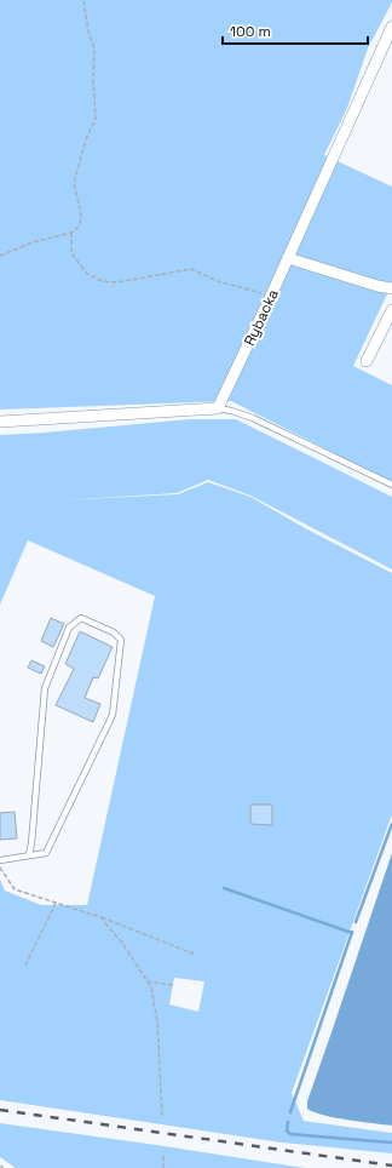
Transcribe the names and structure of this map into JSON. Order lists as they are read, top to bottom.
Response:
{
  "streets": {
    "street": ["Rybacka"]
  },
  "scale_bar": "100 m"
}
